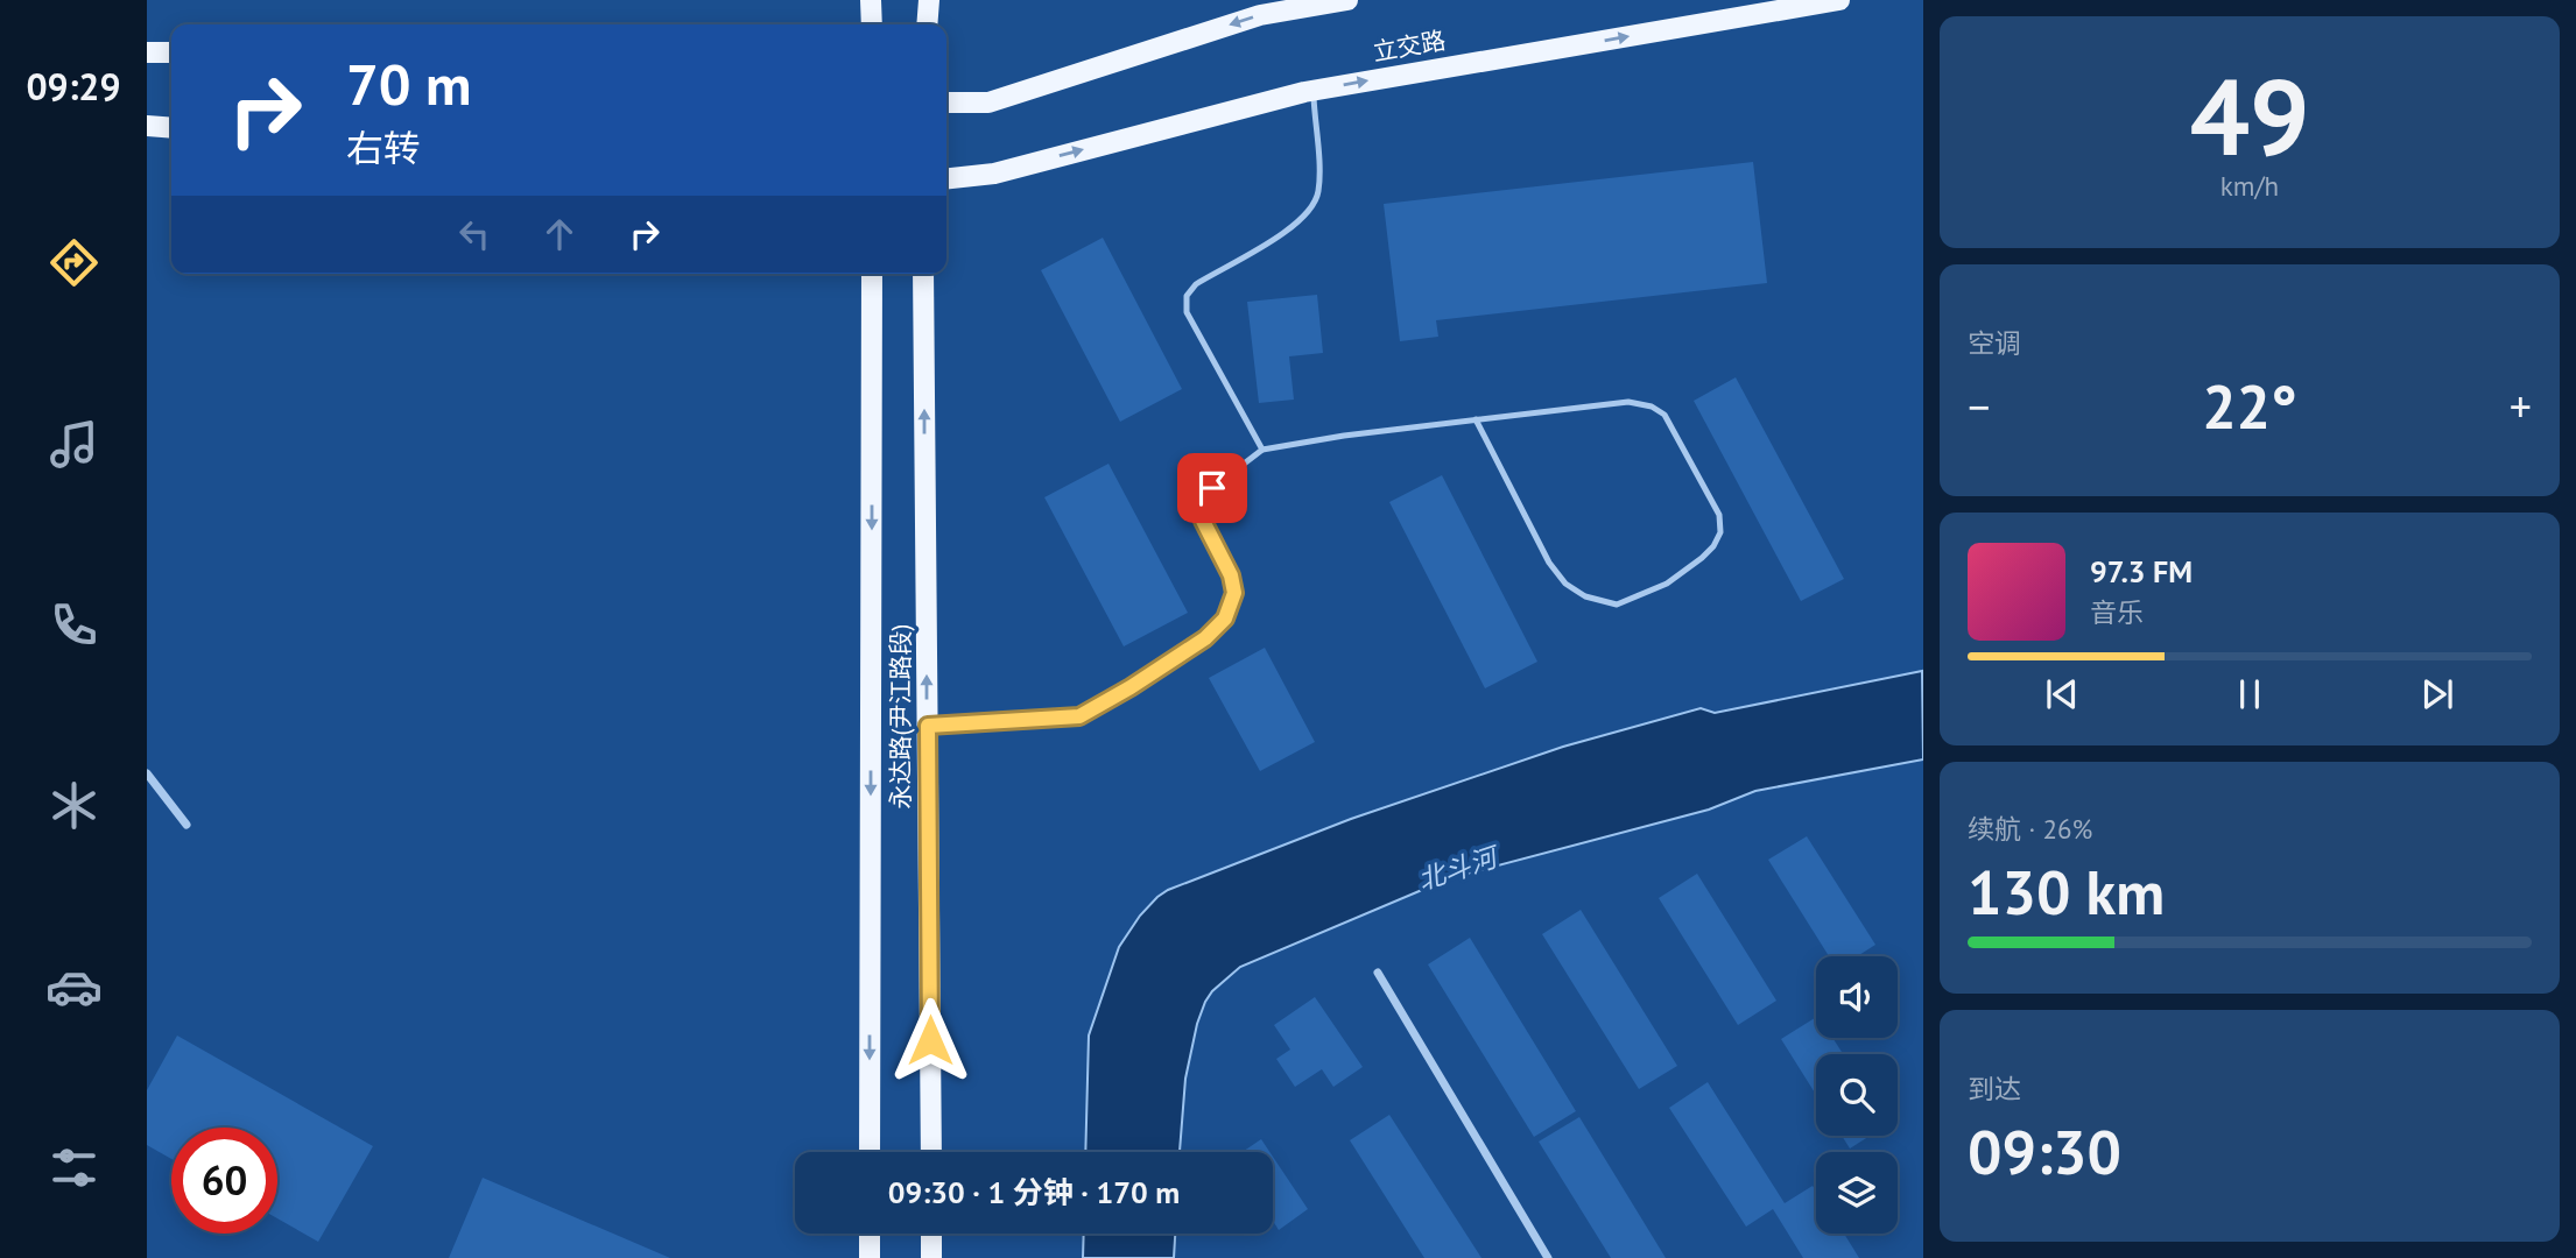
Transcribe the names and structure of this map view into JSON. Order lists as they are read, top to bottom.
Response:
{
  "streets": {
    "main road": ["立交路", "永达路(尹江路段)"]
  },
  "water": ["北斗河"],
  "page": {
    "tabs": "09:29",
    "tile": [
      ["49", "km/h"],
      "空调",
      ["续航 · 26%", "130 km"],
      ["到达", "09:30"]
    ],
    "turn": ["70 m", "右转"],
    "heat": ["−", "22°", "+"],
    "song": ["97.3 FM", "音乐"],
    "limit": "60",
    "trip": "09:30 · 1 分钟 · 170 m"
  }
}
